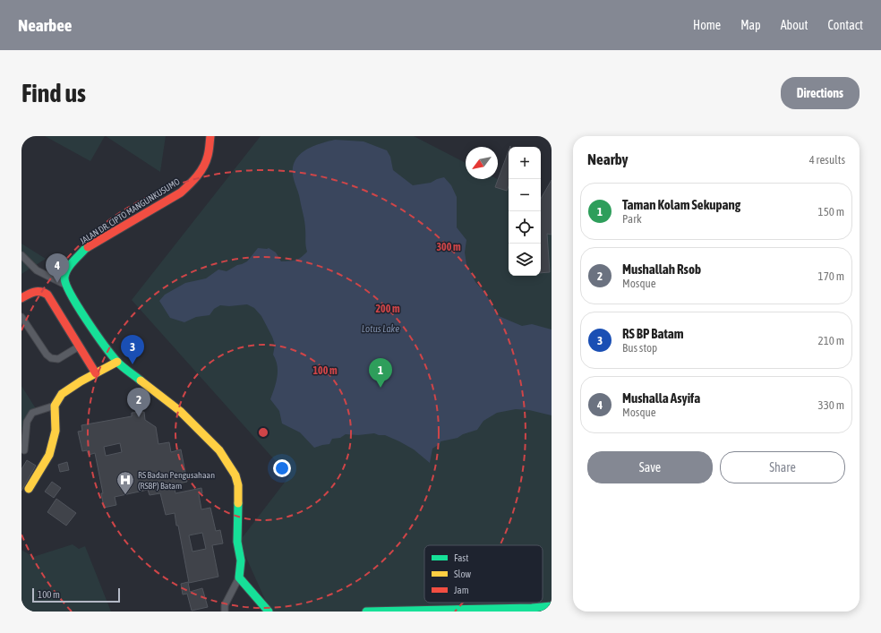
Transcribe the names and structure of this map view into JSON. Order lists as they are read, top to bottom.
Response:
{
  "streets": {
    "street": ["JALAN DR. CIPTO MANGUNKUSUMO"]
  },
  "water": ["Lotus Lake"],
  "places": {
    "hospital": ["RS Badan Pengusahaan (RSBP) Batam"]
  },
  "legend": ["Fast", "Slow", "Jam"],
  "scale_bar": "100 m",
  "north": "bottom left",
  "page": {
    "header": "Nearbee",
    "nav": [
      "Home",
      "Map",
      "About",
      "Contact"
    ],
    "buttons": [
      "Directions",
      ["Save", "Share"]
    ],
    "title": "Find us",
    "heading": ["Nearby", "4 results"],
    "map_buttons": ["+", "−"],
    "list": [
      {
        "mark": "1",
        "name": "Taman Kolam Sekupang",
        "note": "Park",
        "value": "150 m"
      },
      {
        "mark": "2",
        "name": "Mushallah Rsob",
        "note": "Mosque",
        "value": "170 m"
      },
      {
        "mark": "3",
        "name": "RS BP Batam",
        "note": "Bus stop",
        "value": "210 m"
      },
      {
        "mark": "4",
        "name": "Mushalla Asyifa",
        "note": "Mosque",
        "value": "330 m"
      }
    ],
    "pins": [
      "4",
      "3",
      "1",
      "2"
    ],
    "scale": "100 m"
  },
  "rings": ["300 m", "200 m", "100 m"]
}
